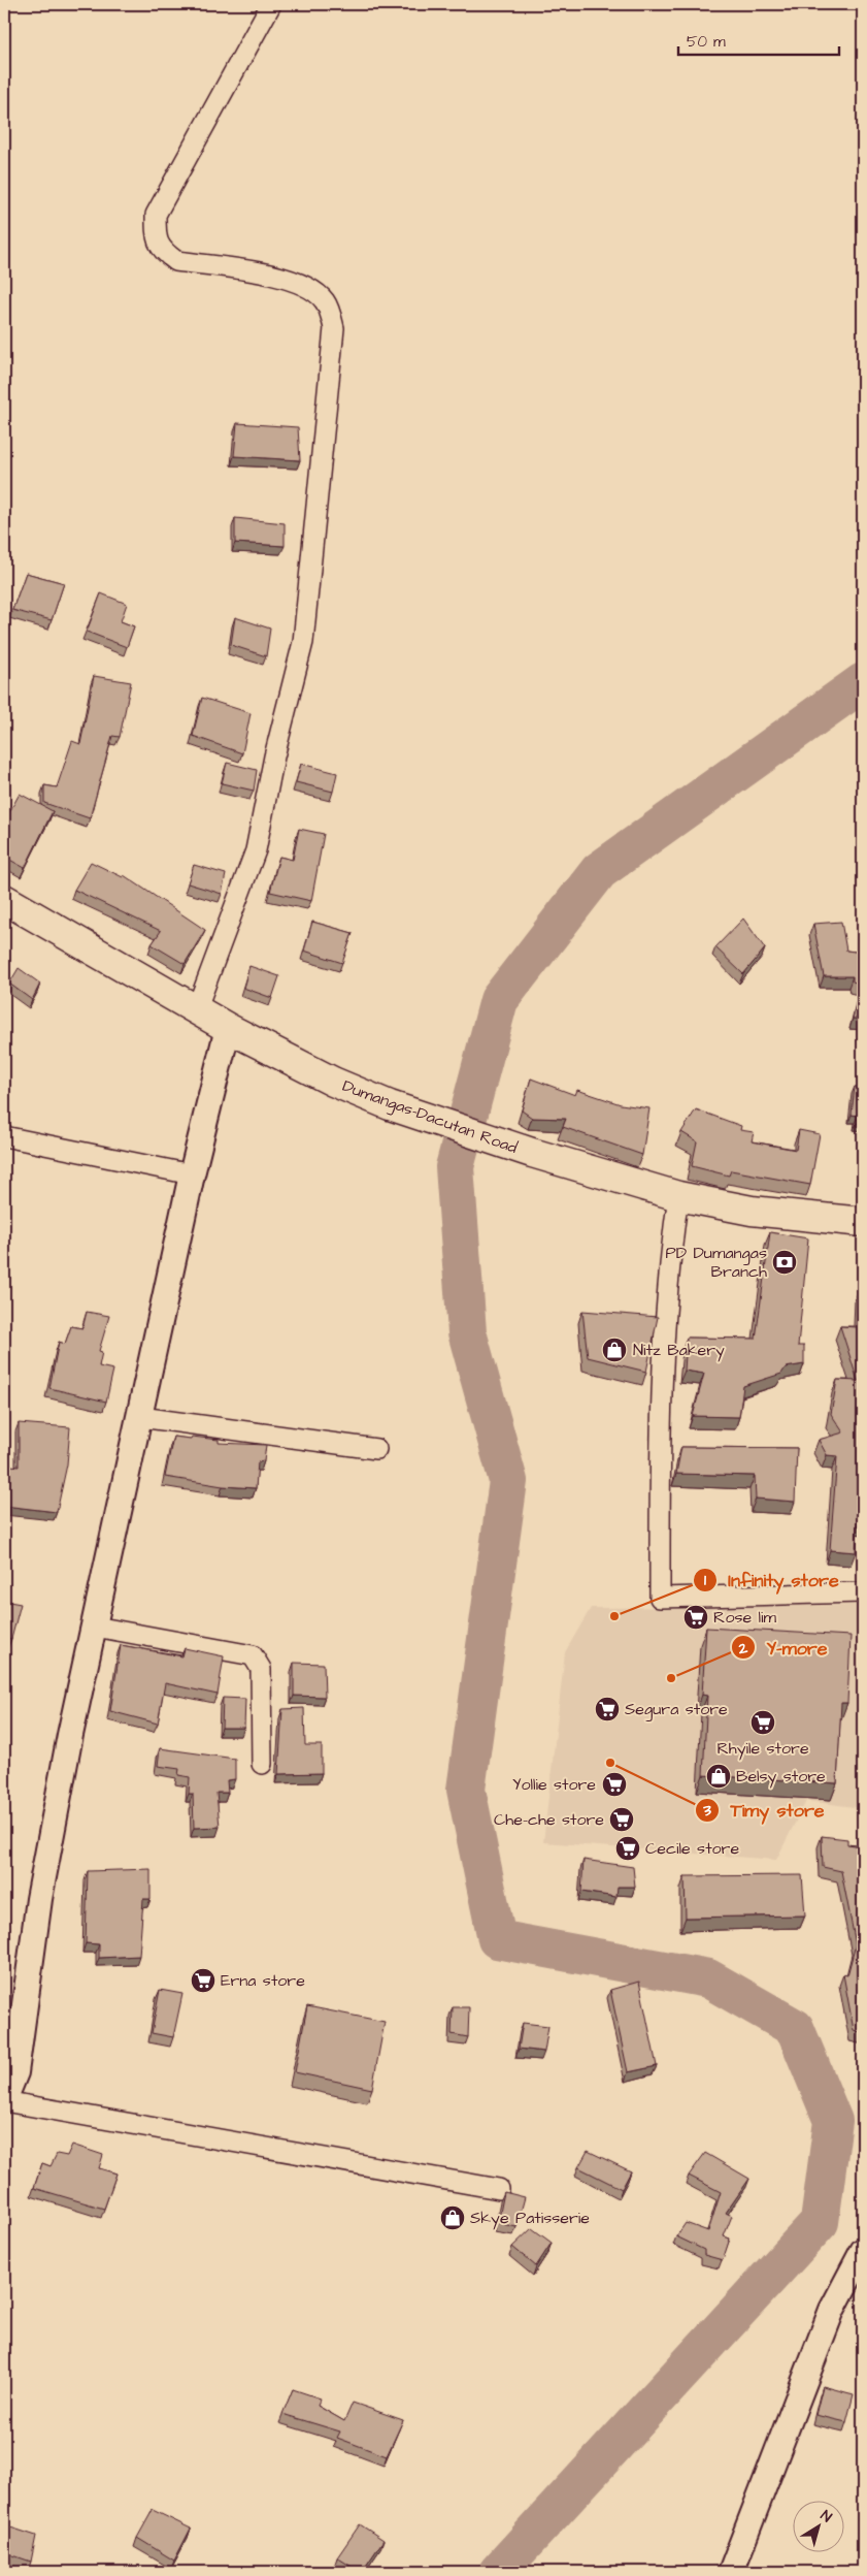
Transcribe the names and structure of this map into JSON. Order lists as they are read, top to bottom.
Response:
{
  "streets": {
    "main road": ["Dumangas-Dacutan Road"]
  },
  "places": {
    "bank": ["PD Dumangas Branch"],
    "shop": ["Nitz Bakery", "Belsy store", "Skye Patisserie"],
    "other": ["Infinity store", "Y-more", "Timy store"],
    "supermarket": [
      "Rose lim",
      "Segura store",
      "Rhyile store",
      "Yollie store",
      "Che-che store",
      "Cecile store",
      "Erna store"
    ]
  },
  "scale_bar": "50 m",
  "north": "top right"
}
